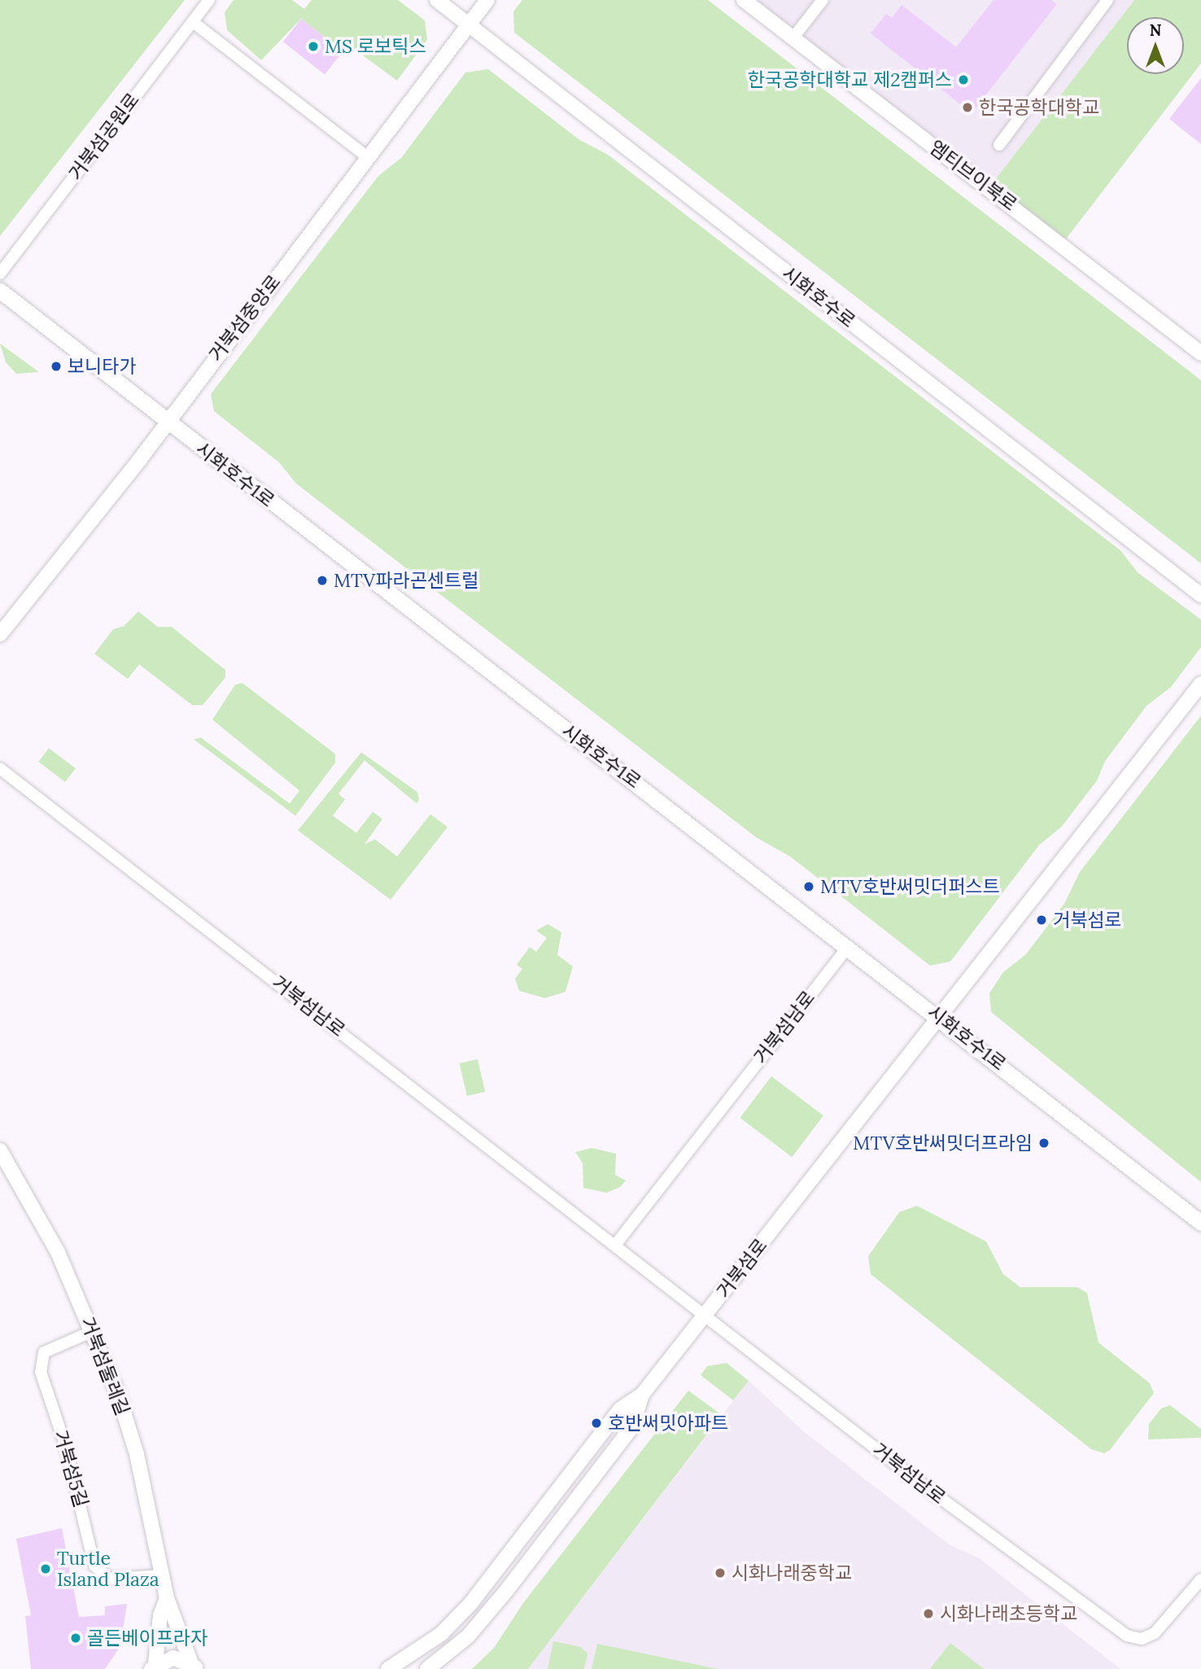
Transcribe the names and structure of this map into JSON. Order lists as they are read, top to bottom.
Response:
{
  "streets": {
    "main road": ["시화호수1로"],
    "street": [
      "거북섬공원로",
      "엠티브이북로",
      "시화호수로",
      "거북섬중앙로",
      "거북섬남로",
      "거북섬로",
      "거북섬둘레길",
      "거북섬5길"
    ]
  },
  "crossings": [
    ["시화호수로", "거북섬중앙로"],
    ["거북섬중앙로", "시화호수1로"],
    ["시화호수1로", "거북섬남로"],
    ["시화호수1로", "거북섬로"],
    ["거북섬남로", "거북섬로"],
    ["거북섬둘레길", "거북섬5길"]
  ],
  "places": [
    "MS 로보틱스",
    "한국공학대학교 제2캠퍼스",
    "한국공학대학교",
    "보니타가",
    "MTV파라곤센트럴",
    "MTV호반써밋더퍼스트",
    "거북섬로",
    "MTV호반써밋더프라임",
    "호반써밋아파트",
    "Turtle Island Plaza",
    "시화나래중학교",
    "시화나래초등학교",
    "골든베이프라자"
  ],
  "north": "top"
}
